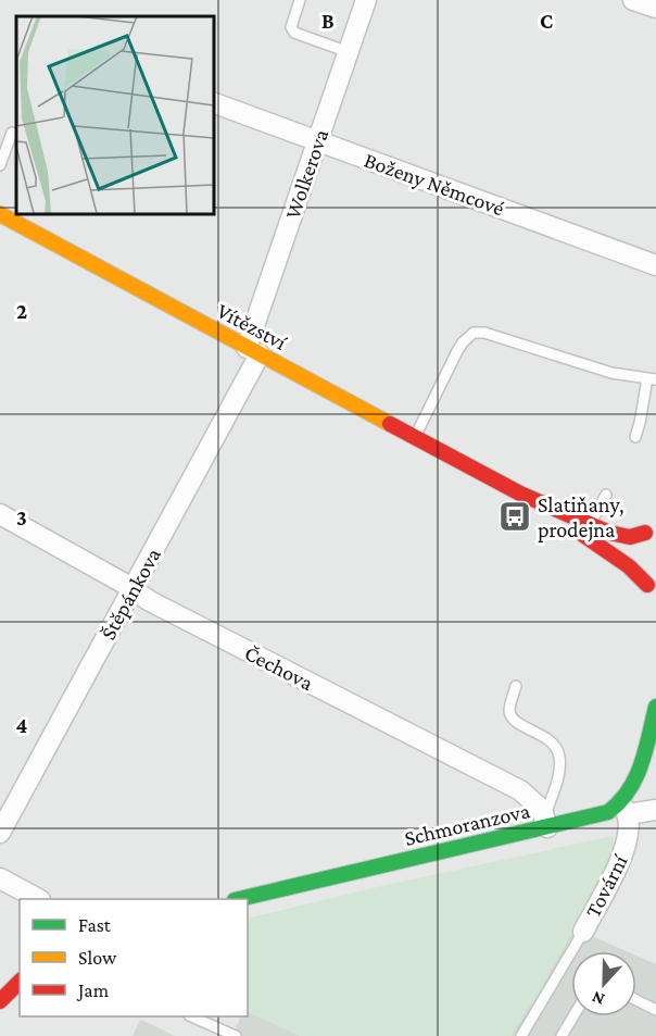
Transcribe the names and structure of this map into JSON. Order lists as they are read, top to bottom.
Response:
{
  "streets": {
    "main road": ["Vítězství", "Schmoranzova"],
    "street": [
      "Wolkerova",
      "Boženy Němcové",
      "Štěpánkova",
      "Čechova",
      "Tovární"
    ]
  },
  "crossings": [
    ["Wolkerova", "Boženy Němcové"],
    ["Wolkerova", "Vítězství"],
    ["Wolkerova", "Štěpánkova"],
    ["Vítězství", "Štěpánkova"],
    ["Štěpánkova", "Čechova"],
    ["Čechova", "Schmoranzova"],
    ["Schmoranzova", "Tovární"]
  ],
  "places": {
    "bus stop": ["Slatiňany, prodejna"]
  },
  "legend": ["Fast", "Slow", "Jam"],
  "north": "bottom",
  "grid": {
    "columns": ["B", "C"],
    "rows": ["2", "3", "4"]
  }
}
